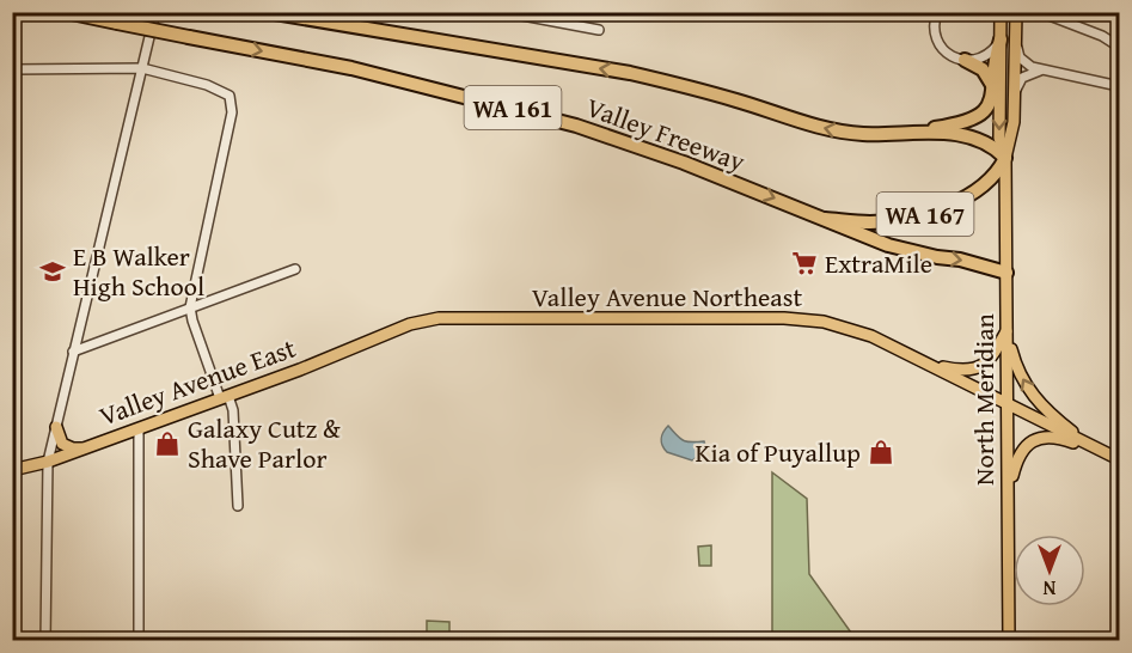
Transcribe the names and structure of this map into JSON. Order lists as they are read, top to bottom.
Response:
{
  "streets": {
    "highway": ["WA 161", "Valley Freeway", "WA 167"],
    "main road": ["Valley Avenue Northeast", "Valley Avenue East", "North Meridian"]
  },
  "crossings": [
    ["WA 161", "Valley Freeway"],
    ["WA 161", "WA 167"],
    ["WA 161", "North Meridian"],
    ["Valley Freeway", "WA 167"],
    ["WA 167", "North Meridian"],
    ["Valley Avenue Northeast", "Valley Avenue East"],
    ["Valley Avenue Northeast", "North Meridian"]
  ],
  "places": {
    "supermarket": ["ExtraMile"],
    "school or university": ["E B Walker High School"],
    "shop": ["Galaxy Cutz & Shave Parlor", "Kia of Puyallup"]
  },
  "north": "bottom"
}
